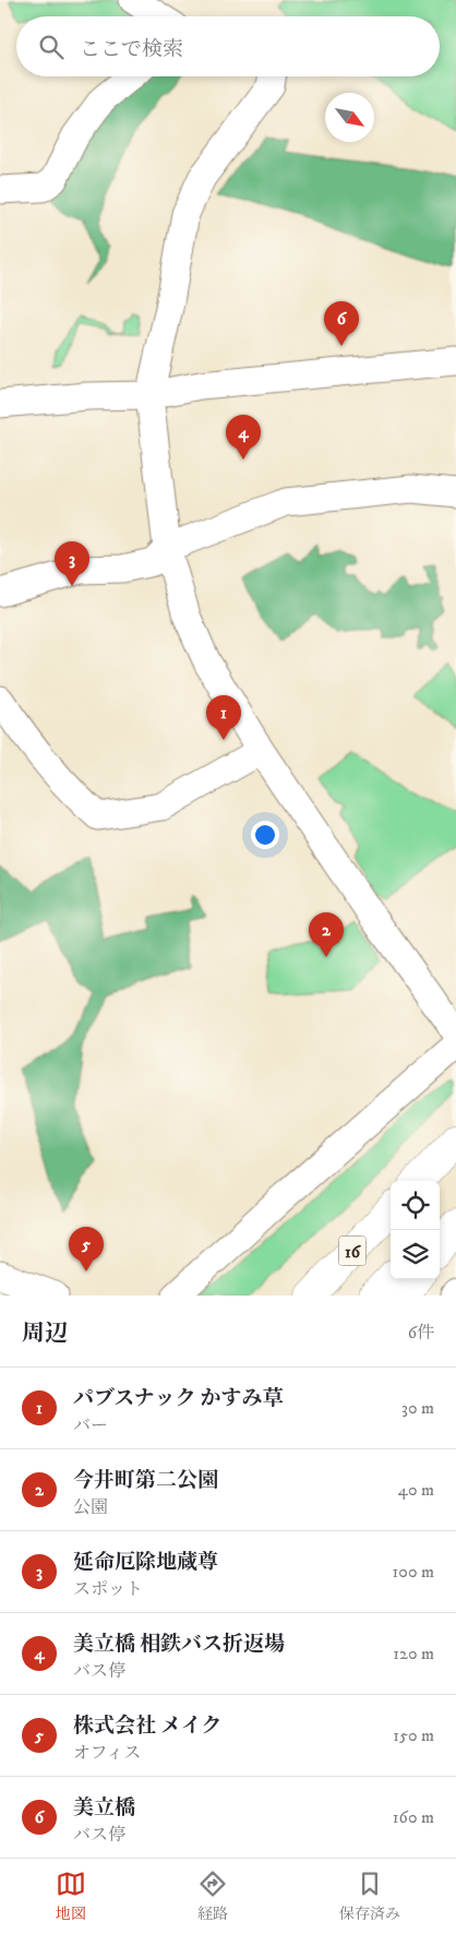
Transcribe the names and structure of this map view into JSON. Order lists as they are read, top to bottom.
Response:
{
  "streets": {
    "highway": ["16"]
  },
  "north": "bottom right",
  "page": {
    "search": "ここで検索",
    "pins": [
      "6",
      "4",
      "3",
      "1",
      "2",
      "5"
    ],
    "heading": ["周辺", "6件"],
    "list": [
      {
        "mark": "1",
        "name": "パブスナック かすみ草",
        "note": "バー",
        "value": "30 m"
      },
      {
        "mark": "2",
        "name": "今井町第二公園",
        "note": "公園",
        "value": "40 m"
      },
      {
        "mark": "3",
        "name": "延命厄除地蔵尊",
        "note": "スポット",
        "value": "100 m"
      },
      {
        "mark": "4",
        "name": "美立橋 相鉄バス折返場",
        "note": "バス停",
        "value": "120 m"
      },
      {
        "mark": "5",
        "name": "株式会社 メイク",
        "note": "オフィス",
        "value": "150 m"
      },
      {
        "mark": "6",
        "name": "美立橋",
        "note": "バス停",
        "value": "160 m"
      }
    ],
    "nav": ["地図", "経路", "保存済み"]
  }
}
